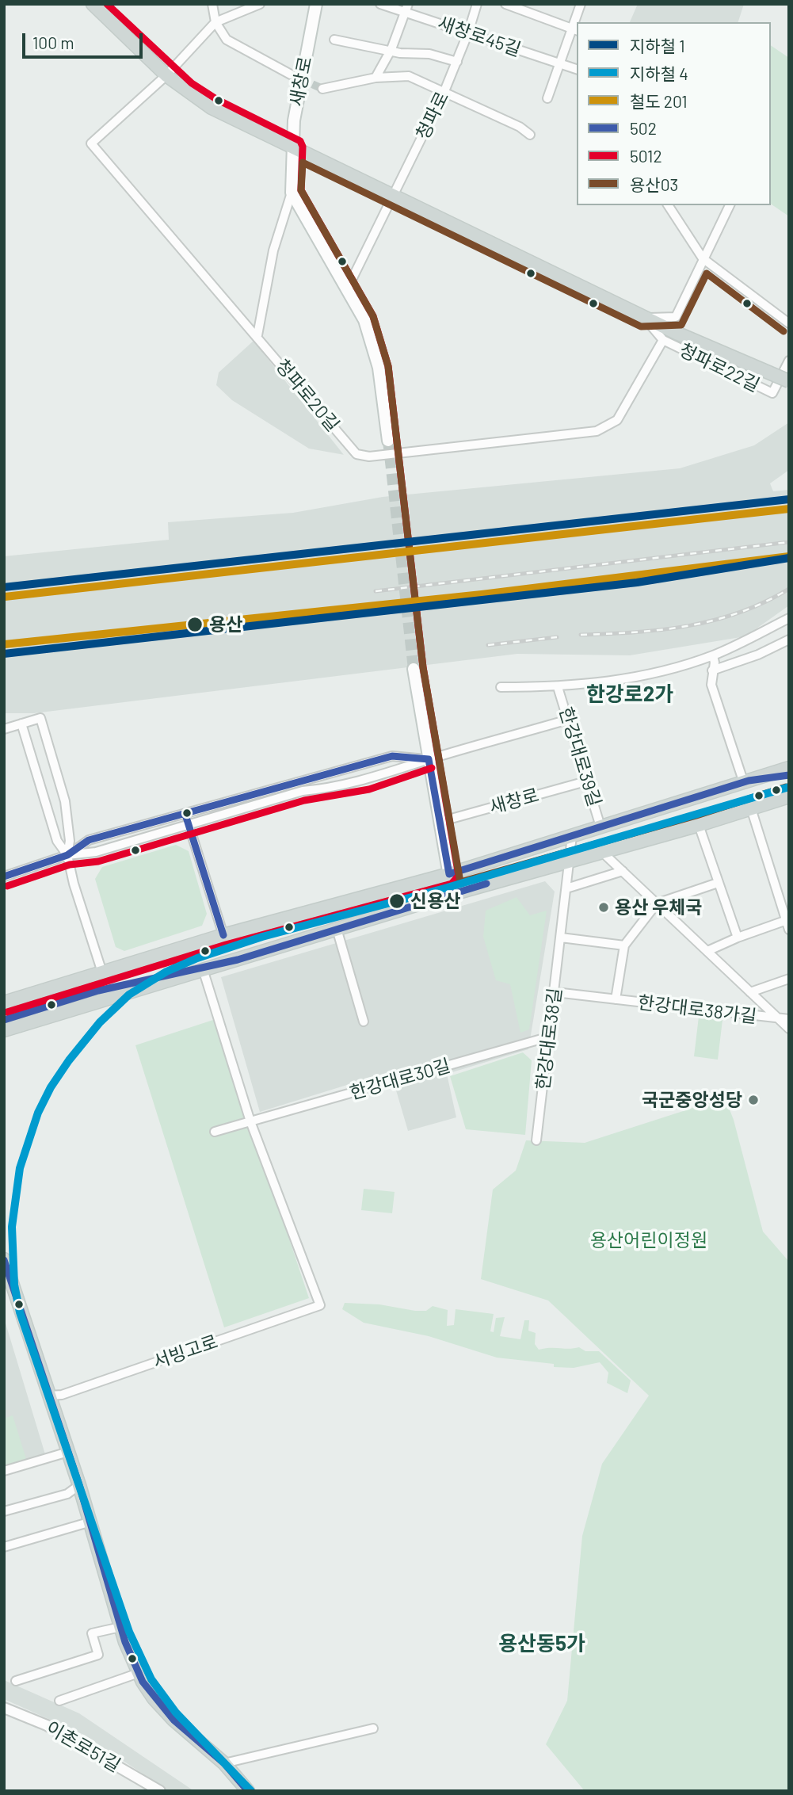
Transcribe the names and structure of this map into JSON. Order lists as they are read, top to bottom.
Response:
{
  "streets": {
    "main road": ["새창로"],
    "street": [
      "새창로45길",
      "청파로",
      "청파로22길",
      "청파로20길",
      "한강대로39길",
      "한강대로38가길",
      "한강대로38길",
      "한강대로30길",
      "서빙고로",
      "이촌로51길"
    ]
  },
  "crossings": [
    ["새창로45길", "청파로"],
    ["새창로", "청파로"],
    ["새창로", "청파로20길"],
    ["새창로", "한강대로39길"],
    ["청파로22길", "청파로20길"],
    ["한강대로38가길", "한강대로38길"],
    ["한강대로38길", "한강대로30길"],
    ["한강대로30길", "서빙고로"]
  ],
  "districts": ["한강로2가", "용산동5가"],
  "parks": ["용산어린이정원"],
  "places": [
    "용산",
    "신용산",
    "용산 우체국",
    "국군중앙성당"
  ],
  "lines": [
    "transit line 5012",
    "transit line 용산03",
    "metro line 1",
    "rail line 201",
    "transit line 502",
    "metro line 4"
  ],
  "legend": [
    "지하철 1",
    "지하철 4",
    "철도 201",
    "502",
    "5012",
    "용산03"
  ],
  "scale_bar": "100 m"
}
